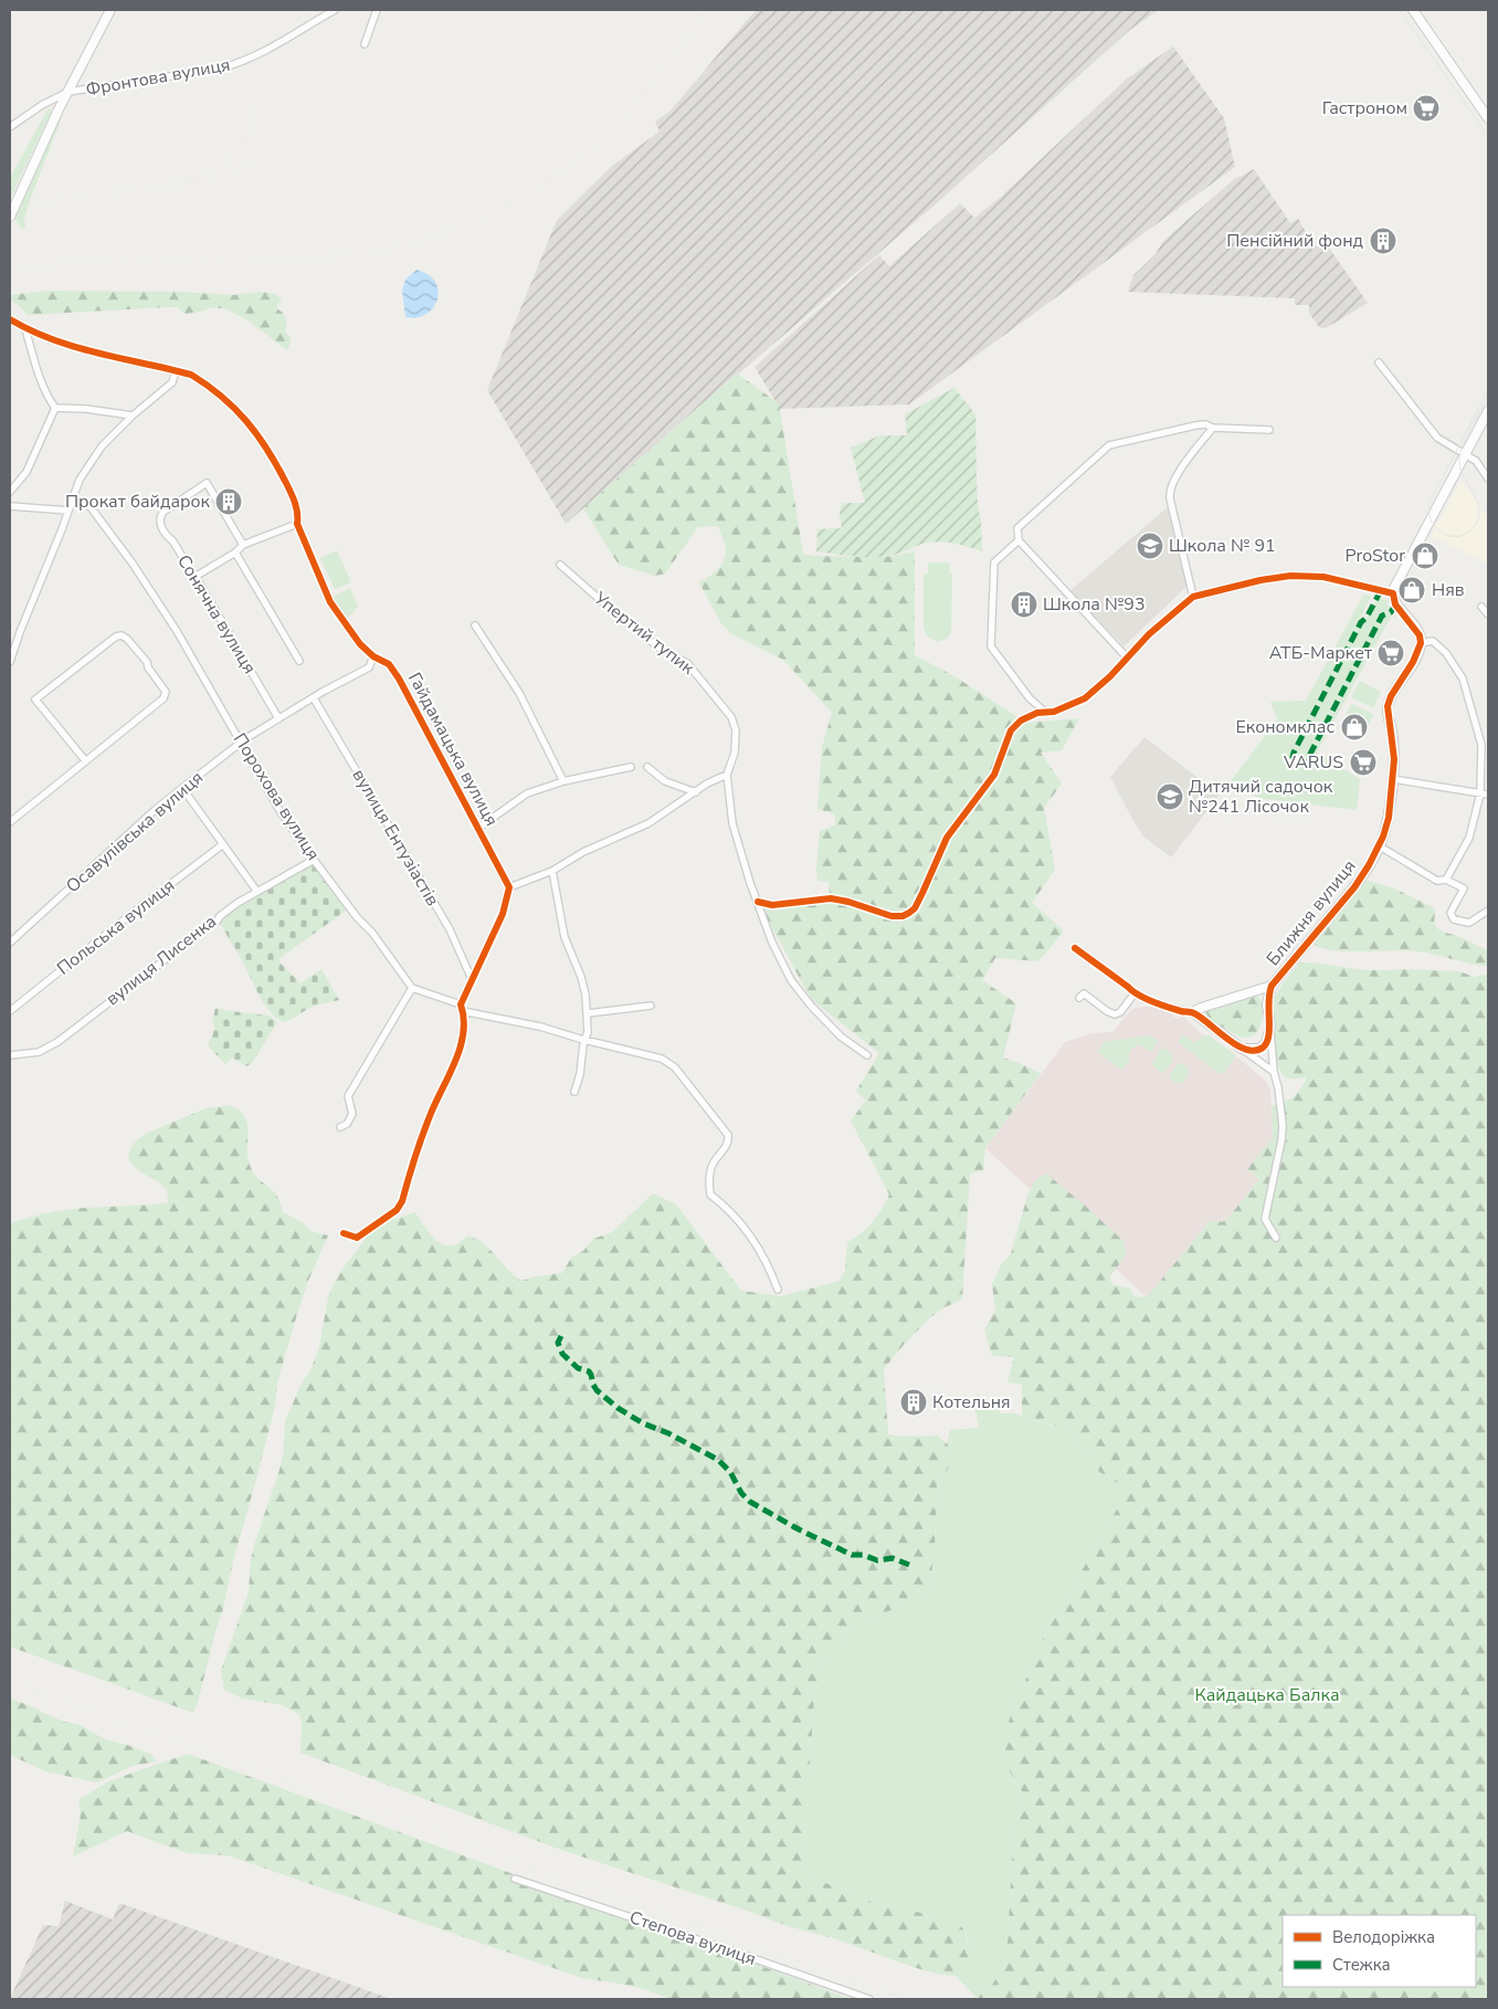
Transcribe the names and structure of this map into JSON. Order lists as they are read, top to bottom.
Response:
{
  "streets": {
    "street": [
      "Фронтова вулиця",
      "Сонячна вулиця",
      "Упертий тупик",
      "Гайдамацька вулиця",
      "Порохова вулиця",
      "Осавулівська вулиця",
      "вулиця Ентузіастів",
      "Ближня вулиця",
      "Польська вулиця",
      "вулиця Лисенка",
      "Степова вулиця"
    ]
  },
  "crossings": [
    ["Сонячна вулиця", "Осавулівська вулиця"],
    ["Гайдамацька вулиця", "Осавулівська вулиця"],
    ["Порохова вулиця", "Осавулівська вулиця"],
    ["Порохова вулиця", "вулиця Лисенка"],
    ["Осавулівська вулиця", "вулиця Ентузіастів"]
  ],
  "parks": ["Кайдацька Балка"],
  "places": {
    "supermarket": ["Гастроном", "АТБ-Маркет", "VARUS"],
    "building": [
      "Пенсійний фонд",
      "Прокат байдарок",
      "Школа №93",
      "Котельня"
    ],
    "school or university": ["Школа № 91", "Дитячий садочок №241 Лісочок"],
    "shop": ["ProStor", "Няв", "Економклас"]
  },
  "legend": ["Велодоріжка", "Стежка"]
}
